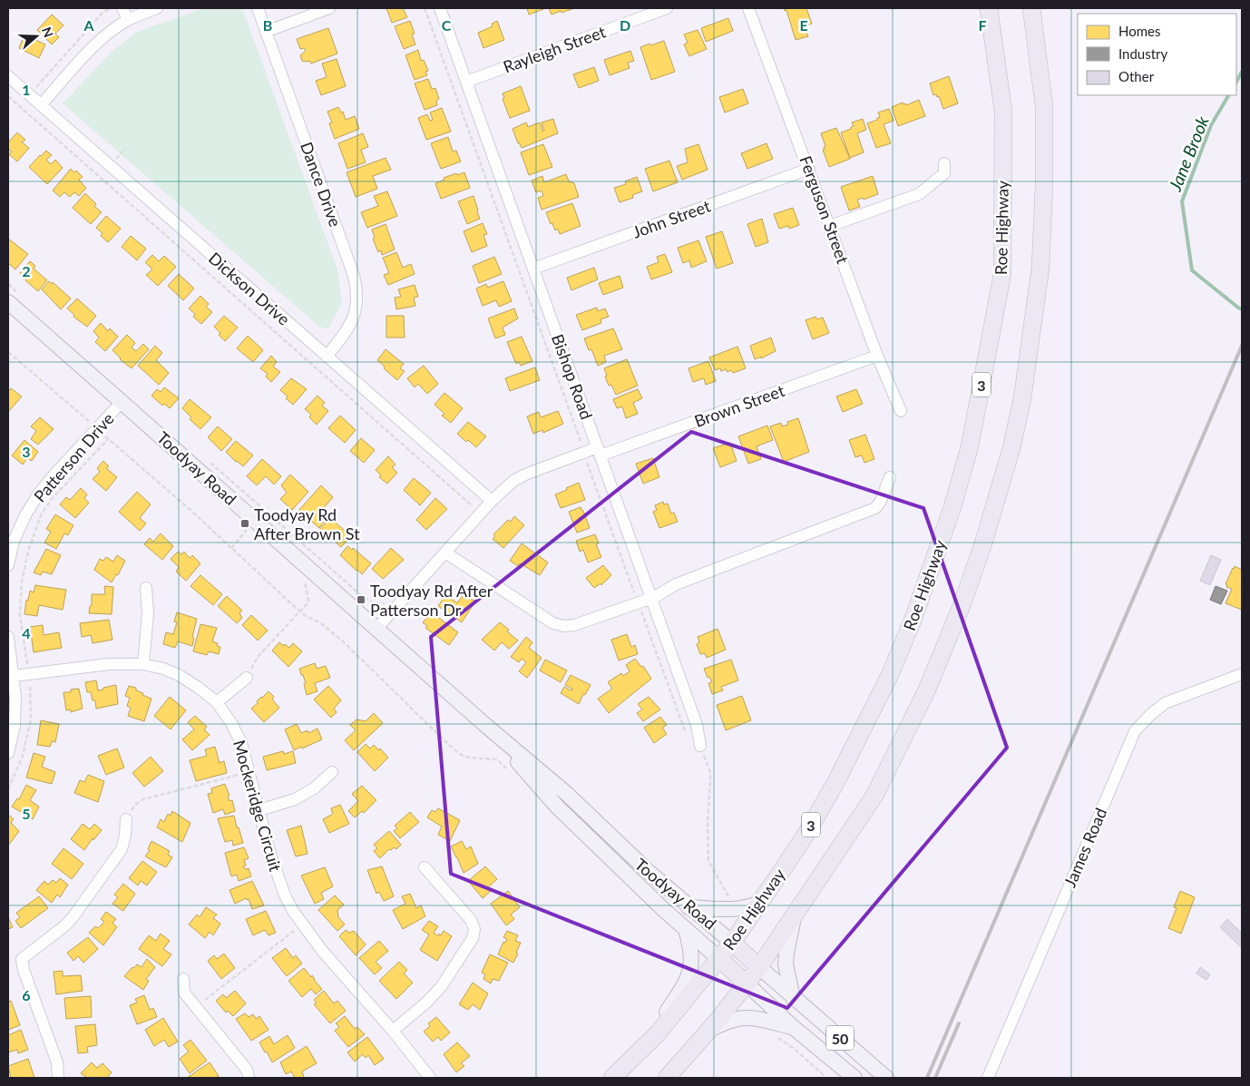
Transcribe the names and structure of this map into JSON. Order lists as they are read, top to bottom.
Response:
{
  "streets": {
    "highway": [
      "Roe Highway",
      "3",
      "Toodyay Road",
      "50"
    ],
    "street": [
      "Rayleigh Street",
      "Dance Drive",
      "Ferguson Street",
      "John Street",
      "Dickson Drive",
      "Bishop Road",
      "Brown Street",
      "Patterson Drive",
      "Mockeridge Circuit",
      "James Road"
    ]
  },
  "crossings": [
    ["Rayleigh Street", "Bishop Road"],
    ["Dance Drive", "Dickson Drive"],
    ["Ferguson Street", "John Street"],
    ["Ferguson Street", "Brown Street"],
    ["John Street", "Bishop Road"],
    ["Roe Highway", "Toodyay Road"],
    ["Dickson Drive", "Brown Street"],
    ["Bishop Road", "Brown Street"],
    ["3", "Toodyay Road"],
    ["Brown Street", "Toodyay Road"],
    ["Patterson Drive", "Toodyay Road"]
  ],
  "water": ["Jane Brook"],
  "places": {
    "transit": ["Toodyay Rd After Brown St", "Toodyay Rd After Patterson Dr"]
  },
  "legend": ["Homes", "Industry", "Other"],
  "north": "right",
  "grid": {
    "columns": [
      "A",
      "B",
      "C",
      "D",
      "E",
      "F"
    ],
    "rows": [
      "1",
      "2",
      "3",
      "4",
      "5",
      "6"
    ]
  }
}
